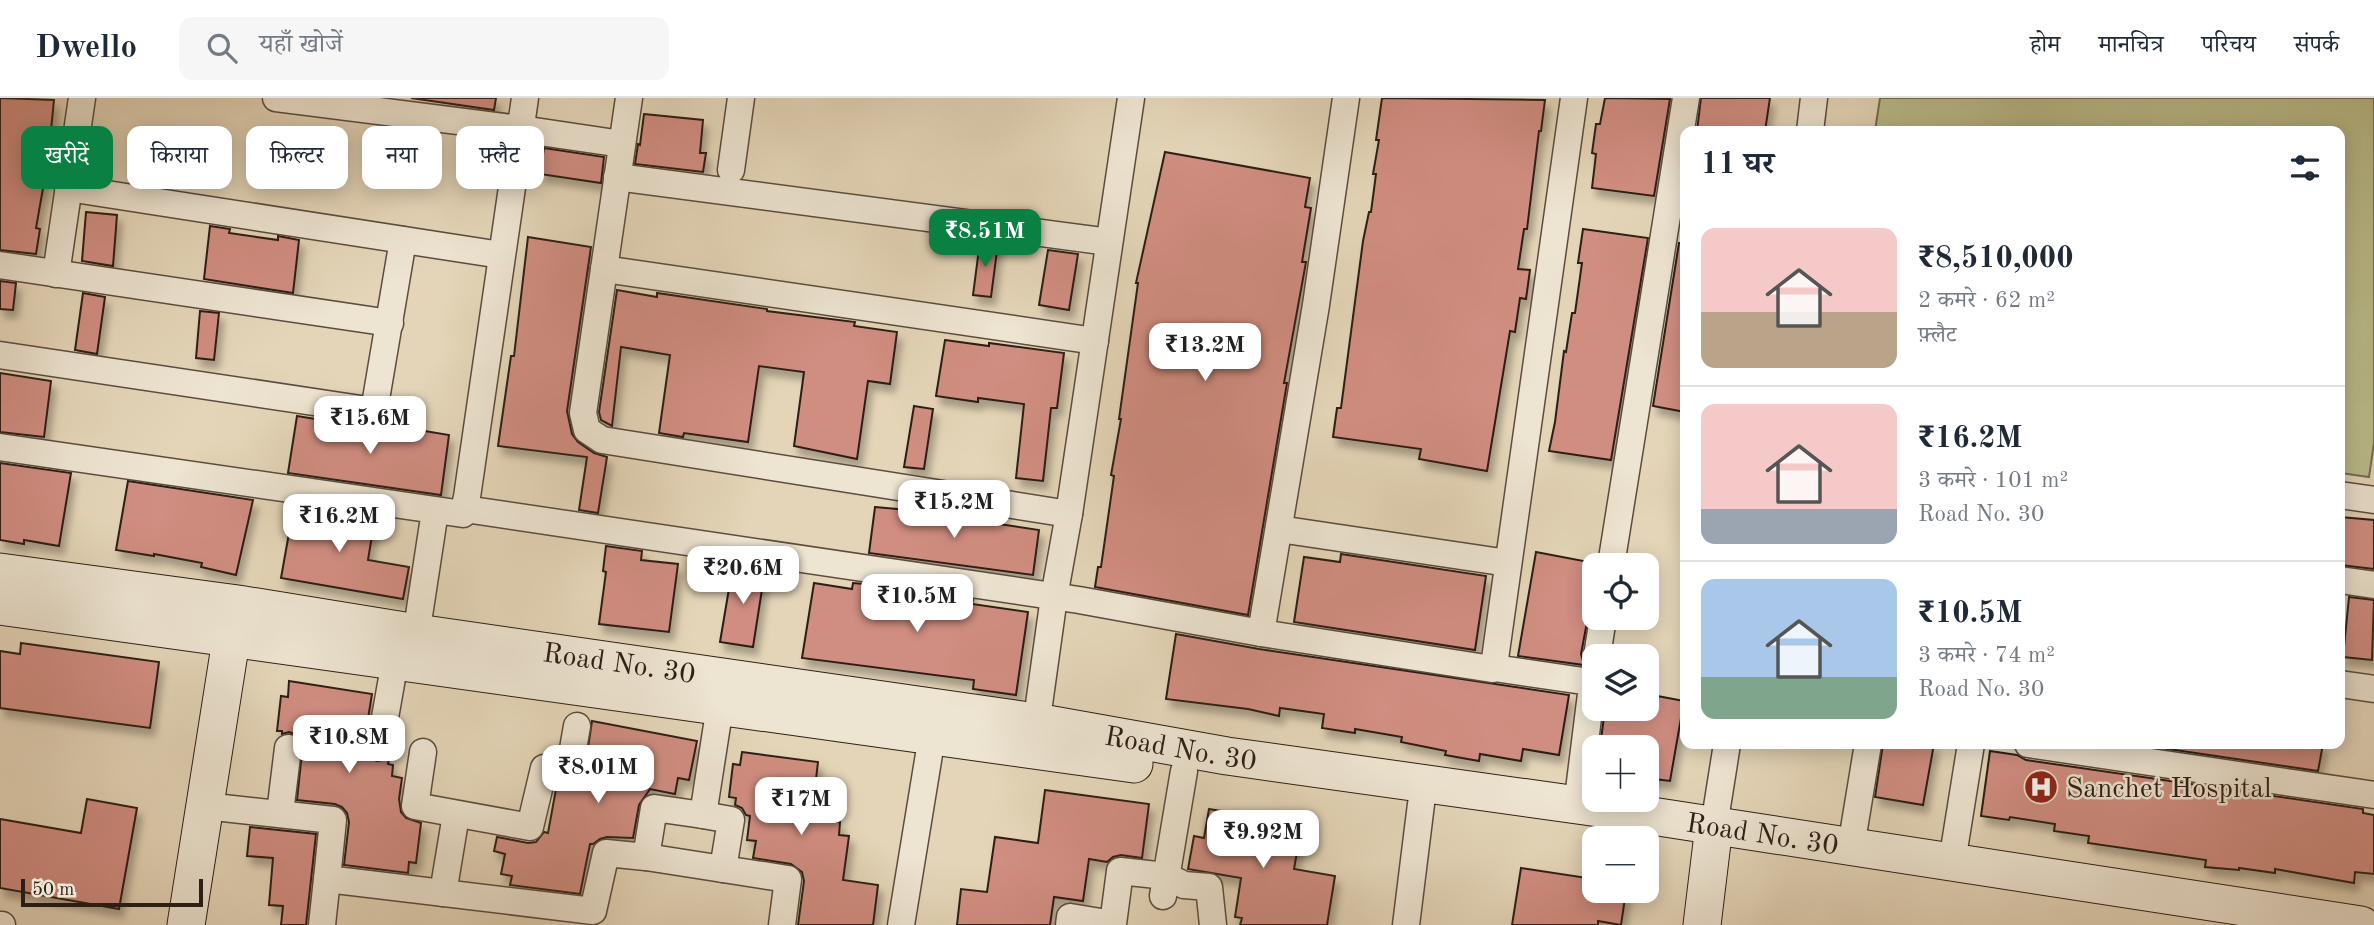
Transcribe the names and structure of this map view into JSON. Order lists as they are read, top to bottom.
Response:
{
  "streets": {
    "street": ["Road No. 30"]
  },
  "places": {
    "hospital": ["Sanchet Hospital"]
  },
  "scale_bar": "50 m",
  "page": {
    "header": "Dwello",
    "search": "यहाँ खोजें",
    "nav": [
      "होम",
      "मानचित्र",
      "परिचय",
      "संपर्क"
    ],
    "chip": [
      "खरीदें",
      "किराया",
      "फ़िल्टर",
      "नया",
      "फ़्लैट"
    ],
    "heading": "11 घर",
    "price": [
      "₹8.51M",
      "₹13.2M",
      "₹15.6M",
      "₹15.2M",
      "₹16.2M",
      "₹20.6M",
      "₹10.5M",
      "₹10.8M",
      "₹8.01M",
      "₹17M",
      "₹9.92M"
    ],
    "list": [
      {
        "name": "₹8,510,000",
        "note": "2 कमरे · 62 m² · फ़्लैट"
      },
      {
        "name": "₹16.2M",
        "note": "3 कमरे · 101 m² · Road No. 30"
      },
      {
        "name": "₹10.5M",
        "note": "3 कमरे · 74 m² · Road No. 30"
      }
    ],
    "map_buttons": ["+", "−"],
    "scale": "50 m"
  }
}
